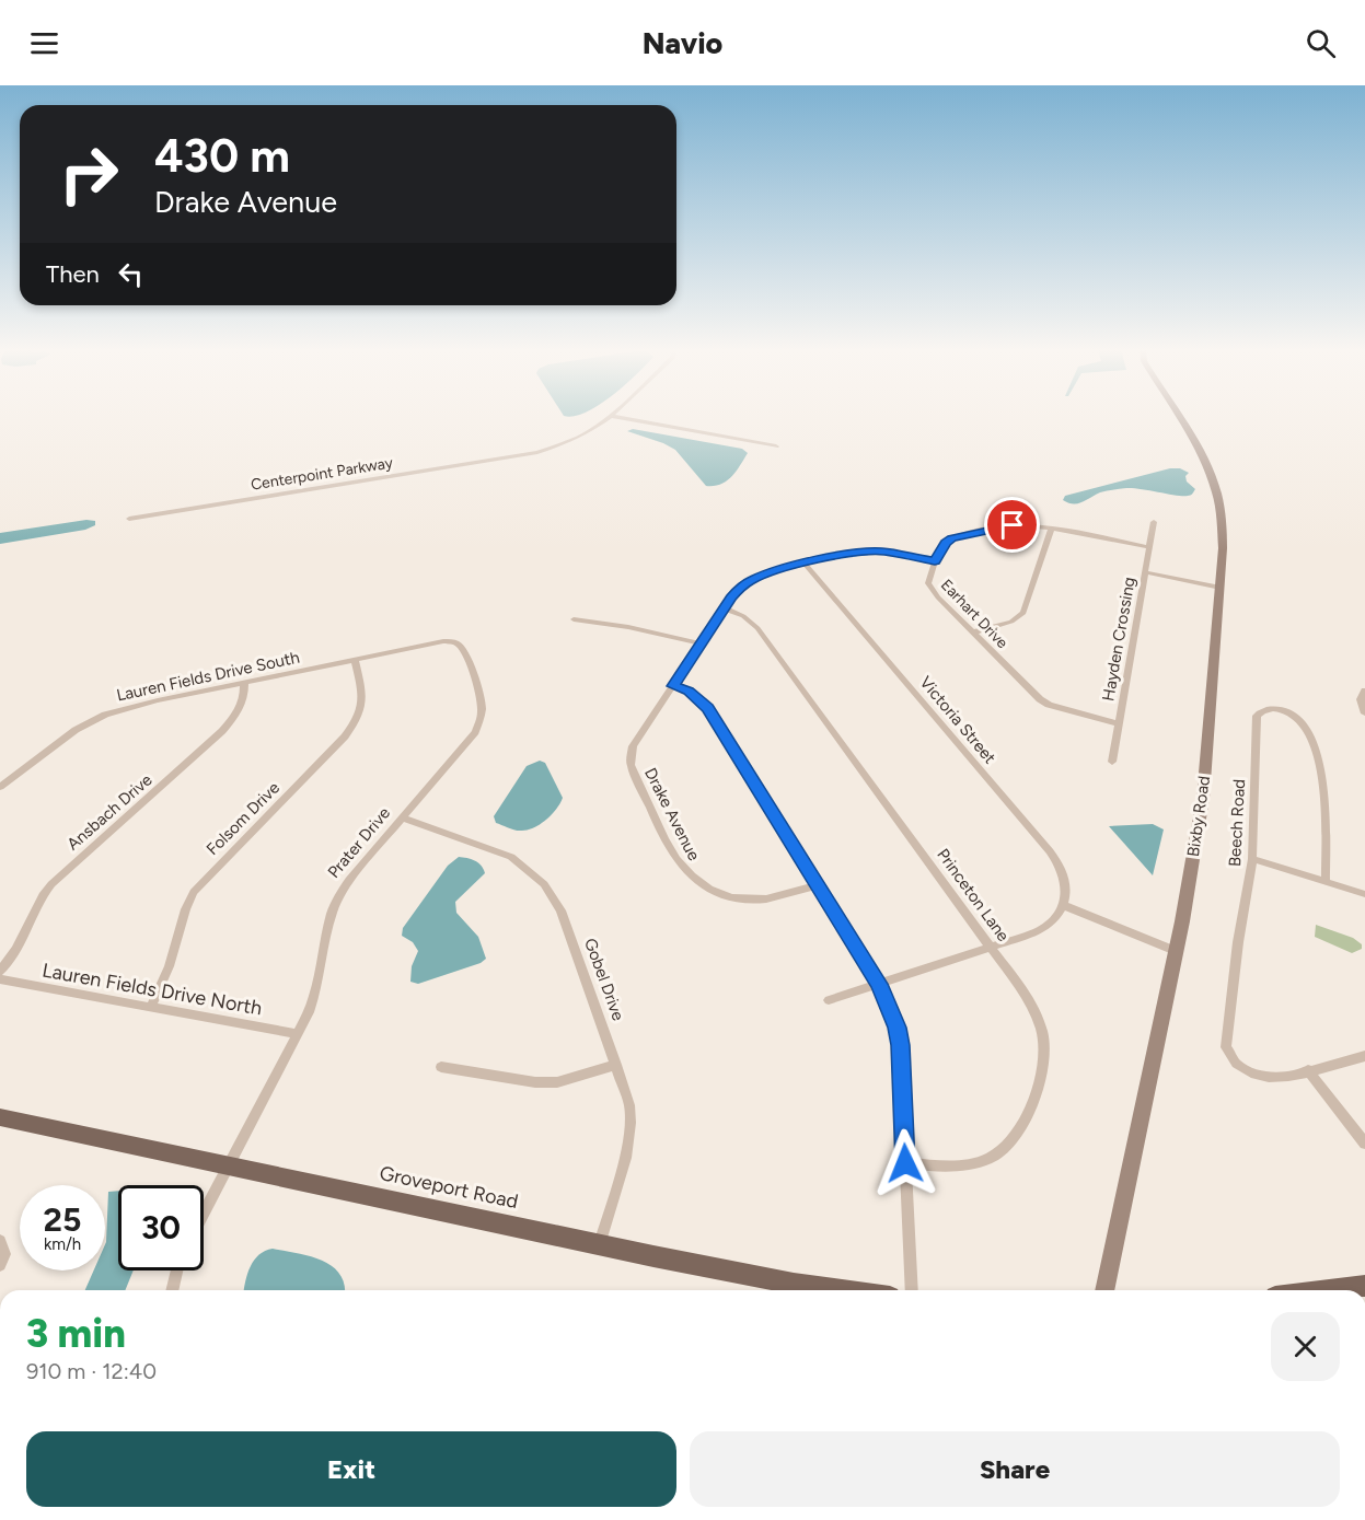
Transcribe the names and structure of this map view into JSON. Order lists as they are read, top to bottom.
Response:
{
  "streets": {
    "main road": ["Groveport Road"],
    "street": [
      "Centerpoint Parkway",
      "Earhart Drive",
      "Hayden Crossing",
      "Lauren Fields Drive South",
      "Victoria Street",
      "Ansbach Drive",
      "Drake Avenue",
      "Bixby Road",
      "Folsom Drive",
      "Beech Road",
      "Prater Drive",
      "Princeton Lane",
      "Gobel Drive",
      "Lauren Fields Drive North"
    ]
  },
  "crossings": [
    ["Earhart Drive", "Hayden Crossing"],
    ["Earhart Drive", "Drake Avenue"],
    ["Lauren Fields Drive South", "Ansbach Drive"],
    ["Lauren Fields Drive South", "Folsom Drive"],
    ["Lauren Fields Drive South", "Prater Drive"],
    ["Victoria Street", "Drake Avenue"],
    ["Drake Avenue", "Princeton Lane"],
    ["Folsom Drive", "Lauren Fields Drive North"],
    ["Prater Drive", "Gobel Drive"],
    ["Prater Drive", "Lauren Fields Drive North"],
    ["Prater Drive", "Groveport Road"],
    ["Gobel Drive", "Groveport Road"]
  ],
  "page": {
    "header": "Navio",
    "turn": ["430 m", "Drake Avenue"],
    "then": "Then",
    "speed": "25 km/h",
    "limit": "30",
    "heading": ["3 min", "910 m · 12:40"],
    "buttons": ["Exit", "Share"]
  }
}
